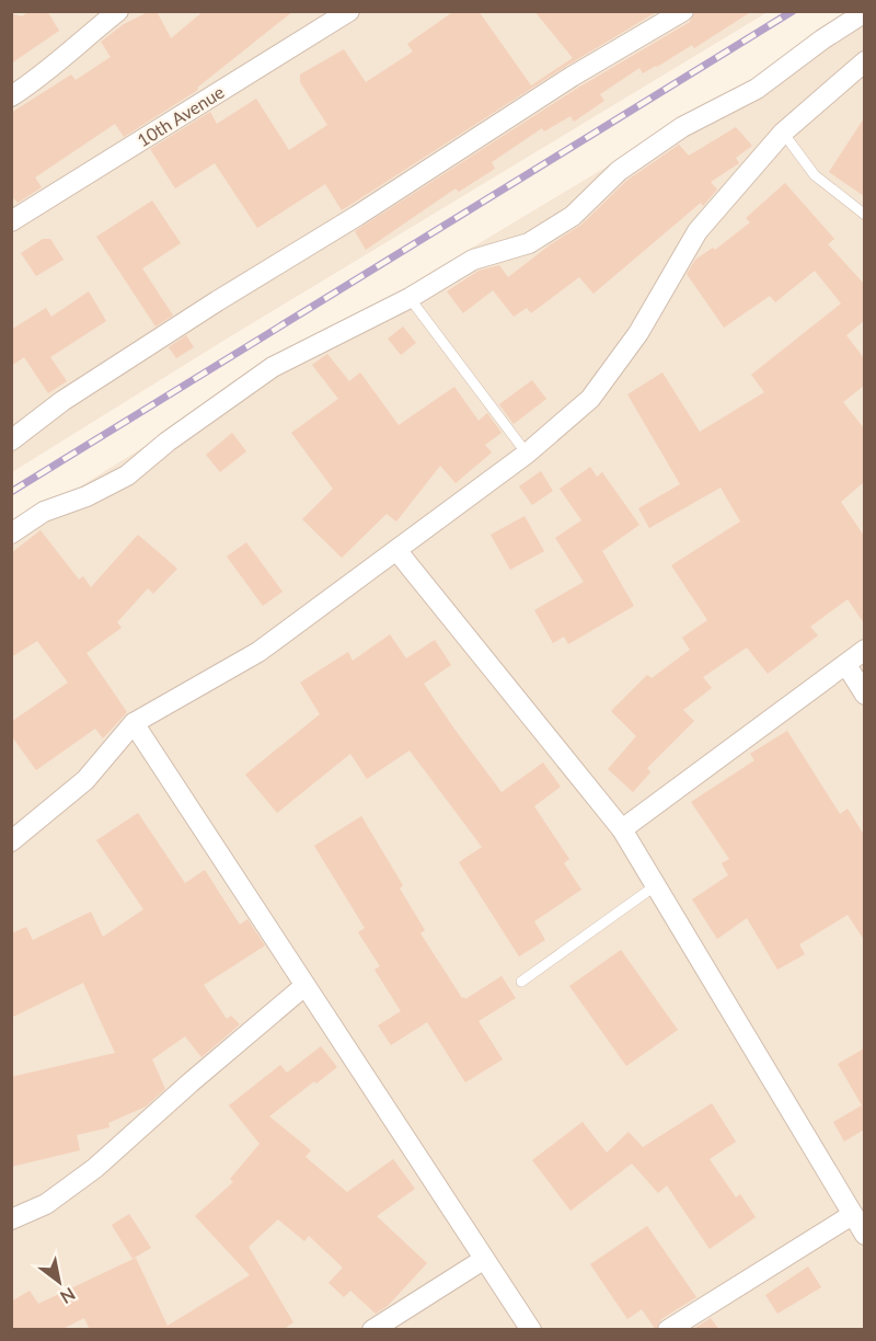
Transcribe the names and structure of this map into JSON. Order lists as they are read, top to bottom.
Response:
{
  "streets": {
    "street": ["10th Avenue"]
  },
  "north": "bottom right"
}
